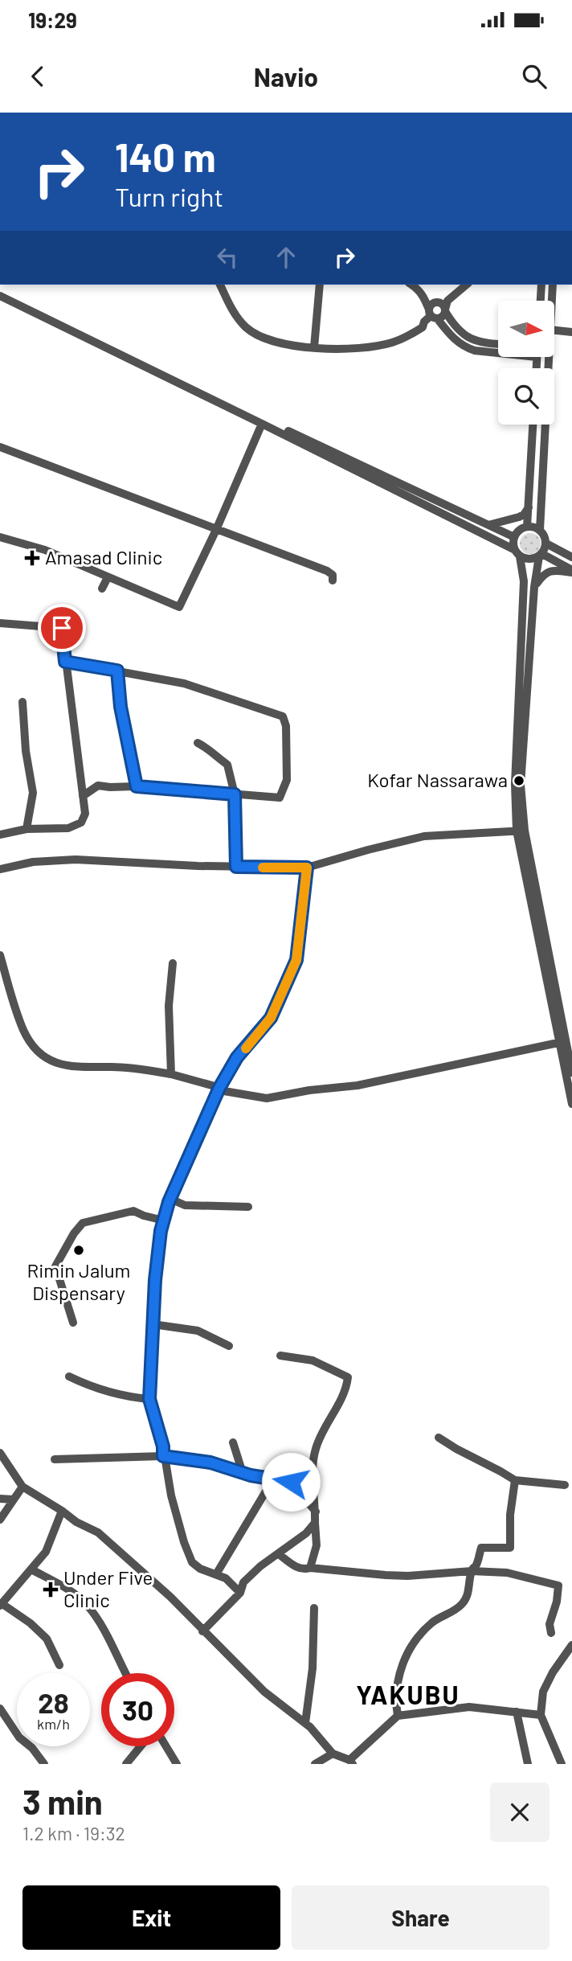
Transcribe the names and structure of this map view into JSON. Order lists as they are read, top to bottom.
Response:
{
  "districts": ["YAKUBU"],
  "places": {
    "health": ["Amasad Clinic", "Under Five Clinic"],
    "other": ["Kofar Nassarawa", "Rimin Jalum Dispensary"]
  },
  "north": "right",
  "page": {
    "status": "19:29",
    "header": "Navio",
    "turn": ["140 m", "Turn right"],
    "speed": "28 km/h",
    "limit": "30",
    "heading": ["3 min", "1.2 km · 19:32"],
    "buttons": ["Exit", "Share"]
  }
}
